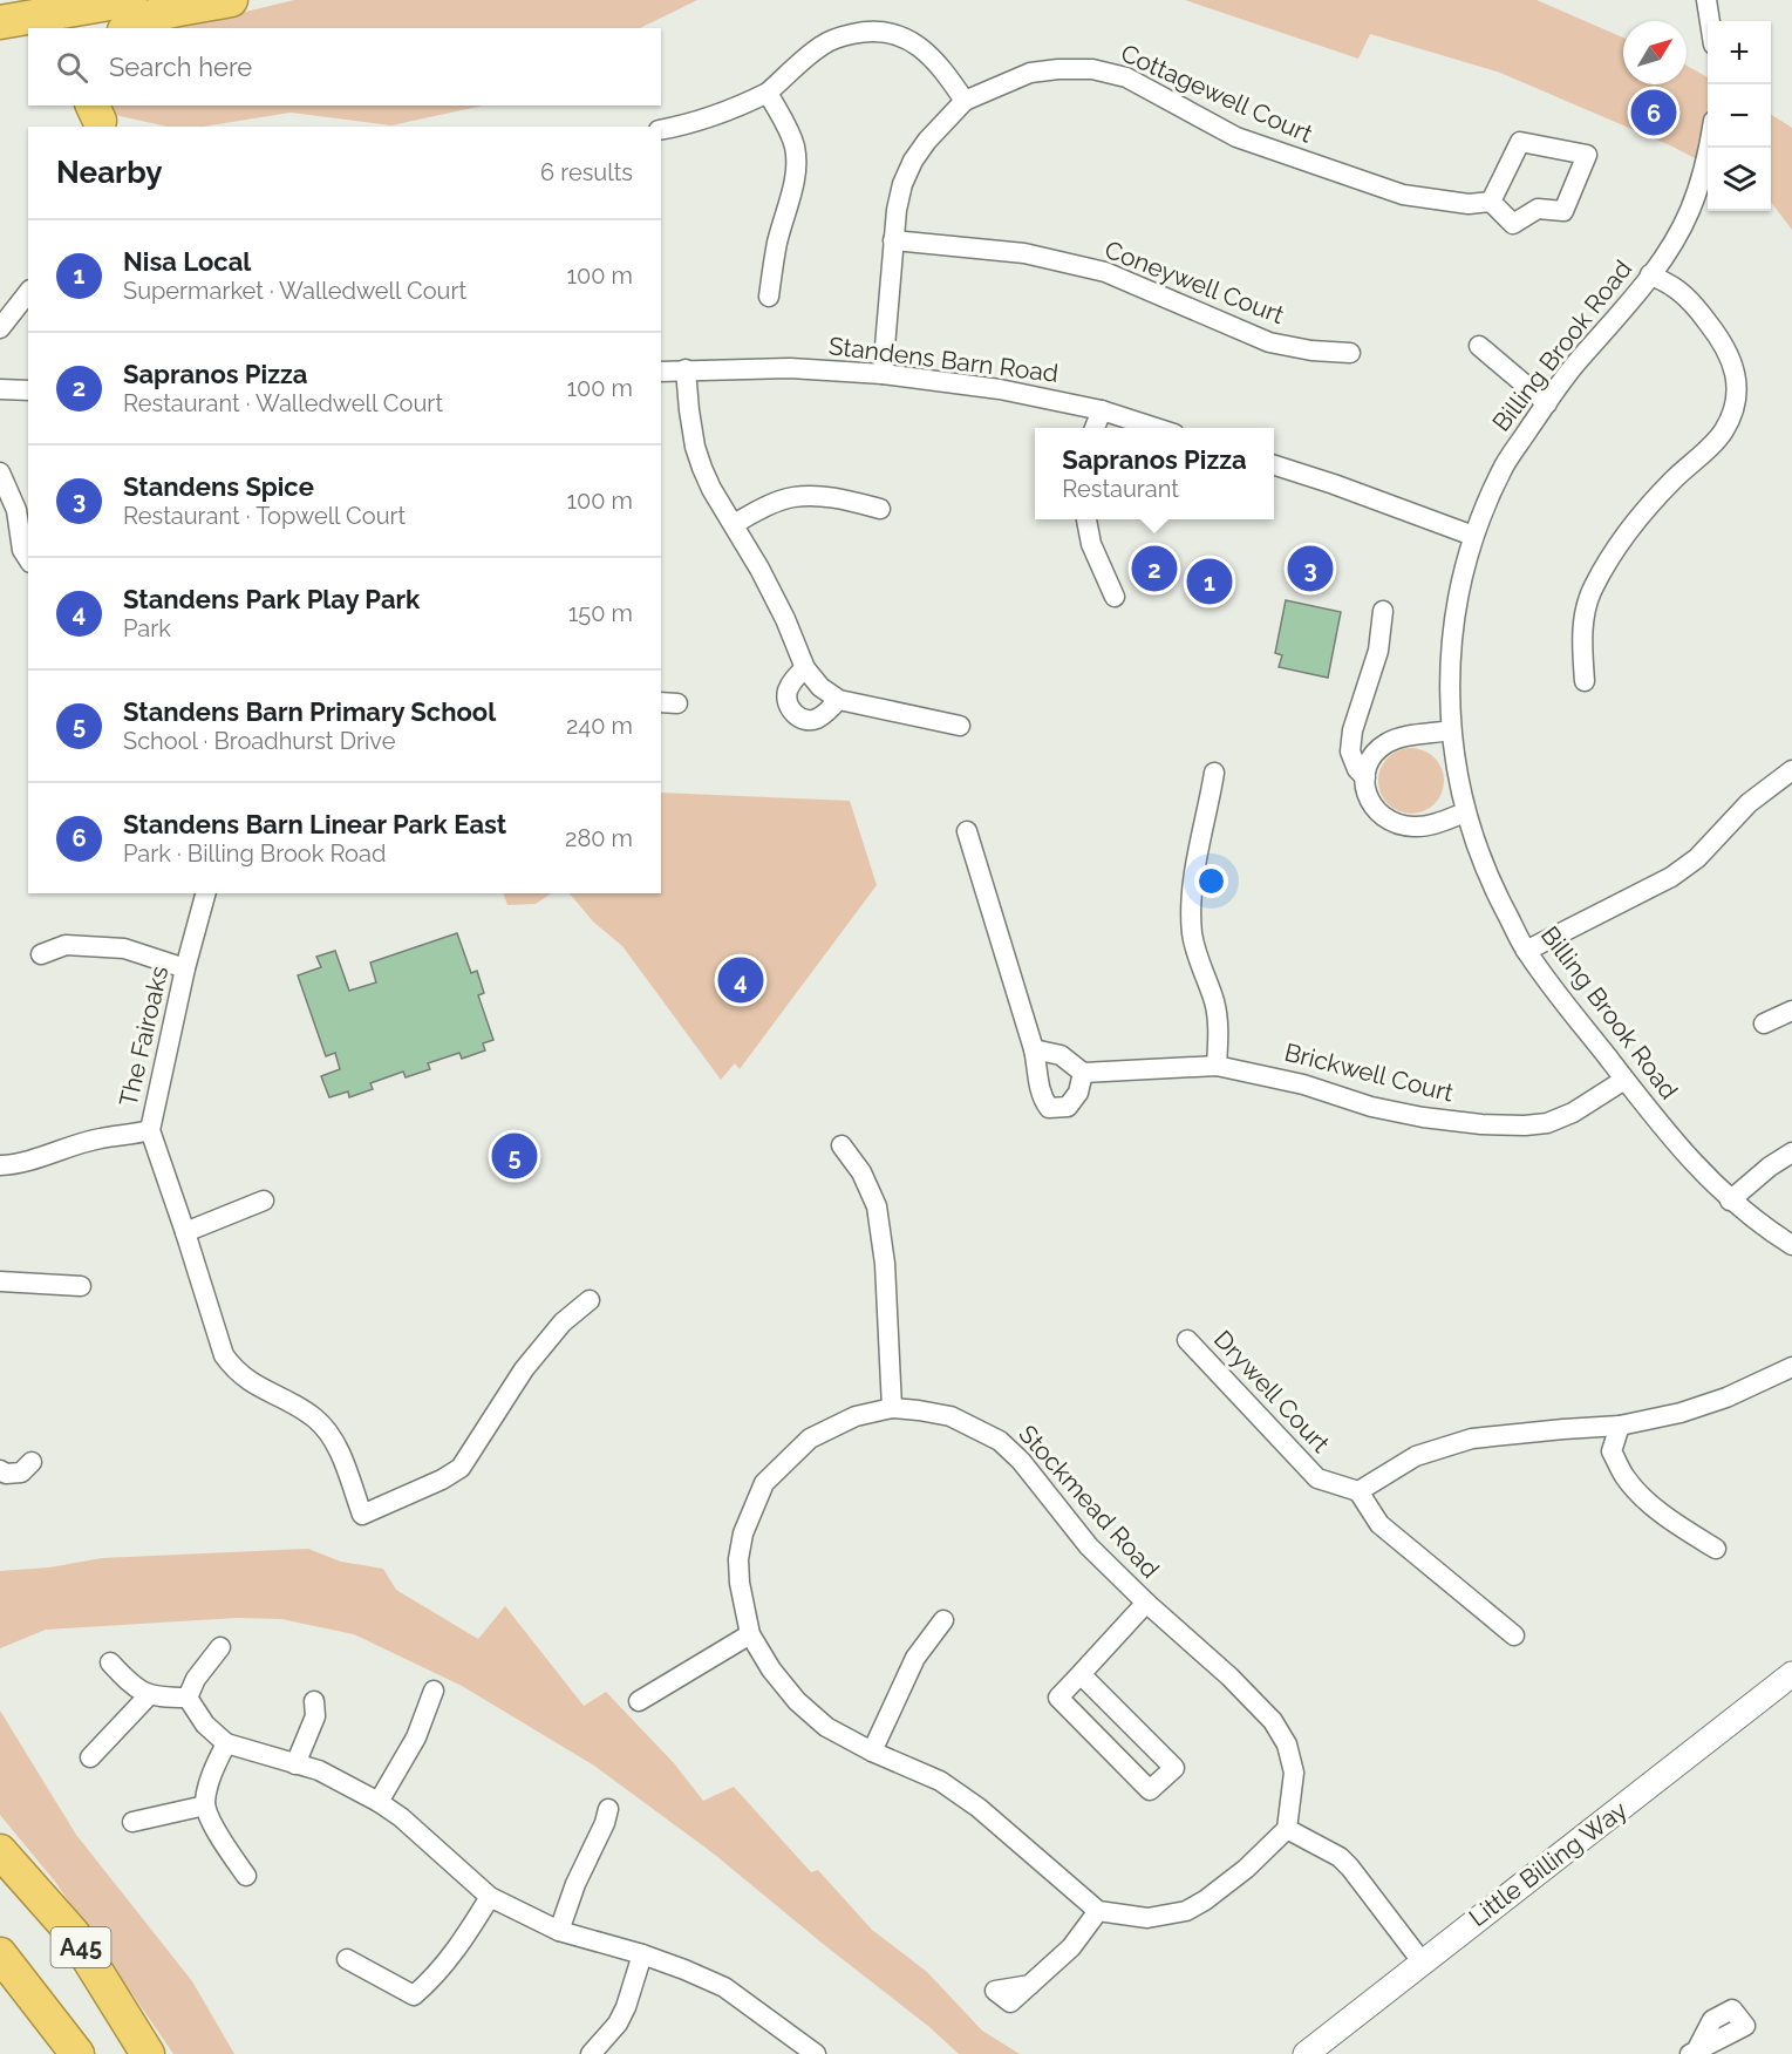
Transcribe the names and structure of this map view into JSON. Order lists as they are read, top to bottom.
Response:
{
  "streets": {
    "highway": ["A45"],
    "street": [
      "Cottagewell Court",
      "Coneywell Court",
      "Billing Brook Road",
      "Standens Barn Road",
      "The Fairoaks",
      "Brickwell Court",
      "Drywell Court",
      "Stockmead Road",
      "Little Billing Way"
    ]
  },
  "crossings": [
    ["Cottagewell Court", "Coneywell Court"],
    ["Cottagewell Court", "Standens Barn Road"],
    ["Billing Brook Road", "Brickwell Court"]
  ],
  "north": "top right",
  "page": {
    "map_buttons": ["+", "−"],
    "search": "Search here",
    "pins": [
      "6",
      "2",
      "3",
      "1",
      "4",
      "5"
    ],
    "heading": ["Nearby", "6 results"],
    "list": [
      {
        "mark": "1",
        "name": "Nisa Local",
        "note": "Supermarket · Walledwell Court",
        "value": "100 m"
      },
      {
        "mark": "2",
        "name": "Sapranos Pizza",
        "note": "Restaurant · Walledwell Court",
        "value": "100 m"
      },
      {
        "mark": "3",
        "name": "Standens Spice",
        "note": "Restaurant · Topwell Court",
        "value": "100 m"
      },
      {
        "mark": "4",
        "name": "Standens Park Play Park",
        "note": "Park",
        "value": "150 m"
      },
      {
        "mark": "5",
        "name": "Standens Barn Primary School",
        "note": "School · Broadhurst Drive",
        "value": "240 m"
      },
      {
        "mark": "6",
        "name": "Standens Barn Linear Park East",
        "note": "Park · Billing Brook Road",
        "value": "280 m"
      }
    ],
    "popup": ["Sapranos Pizza", "Restaurant"]
  }
}
